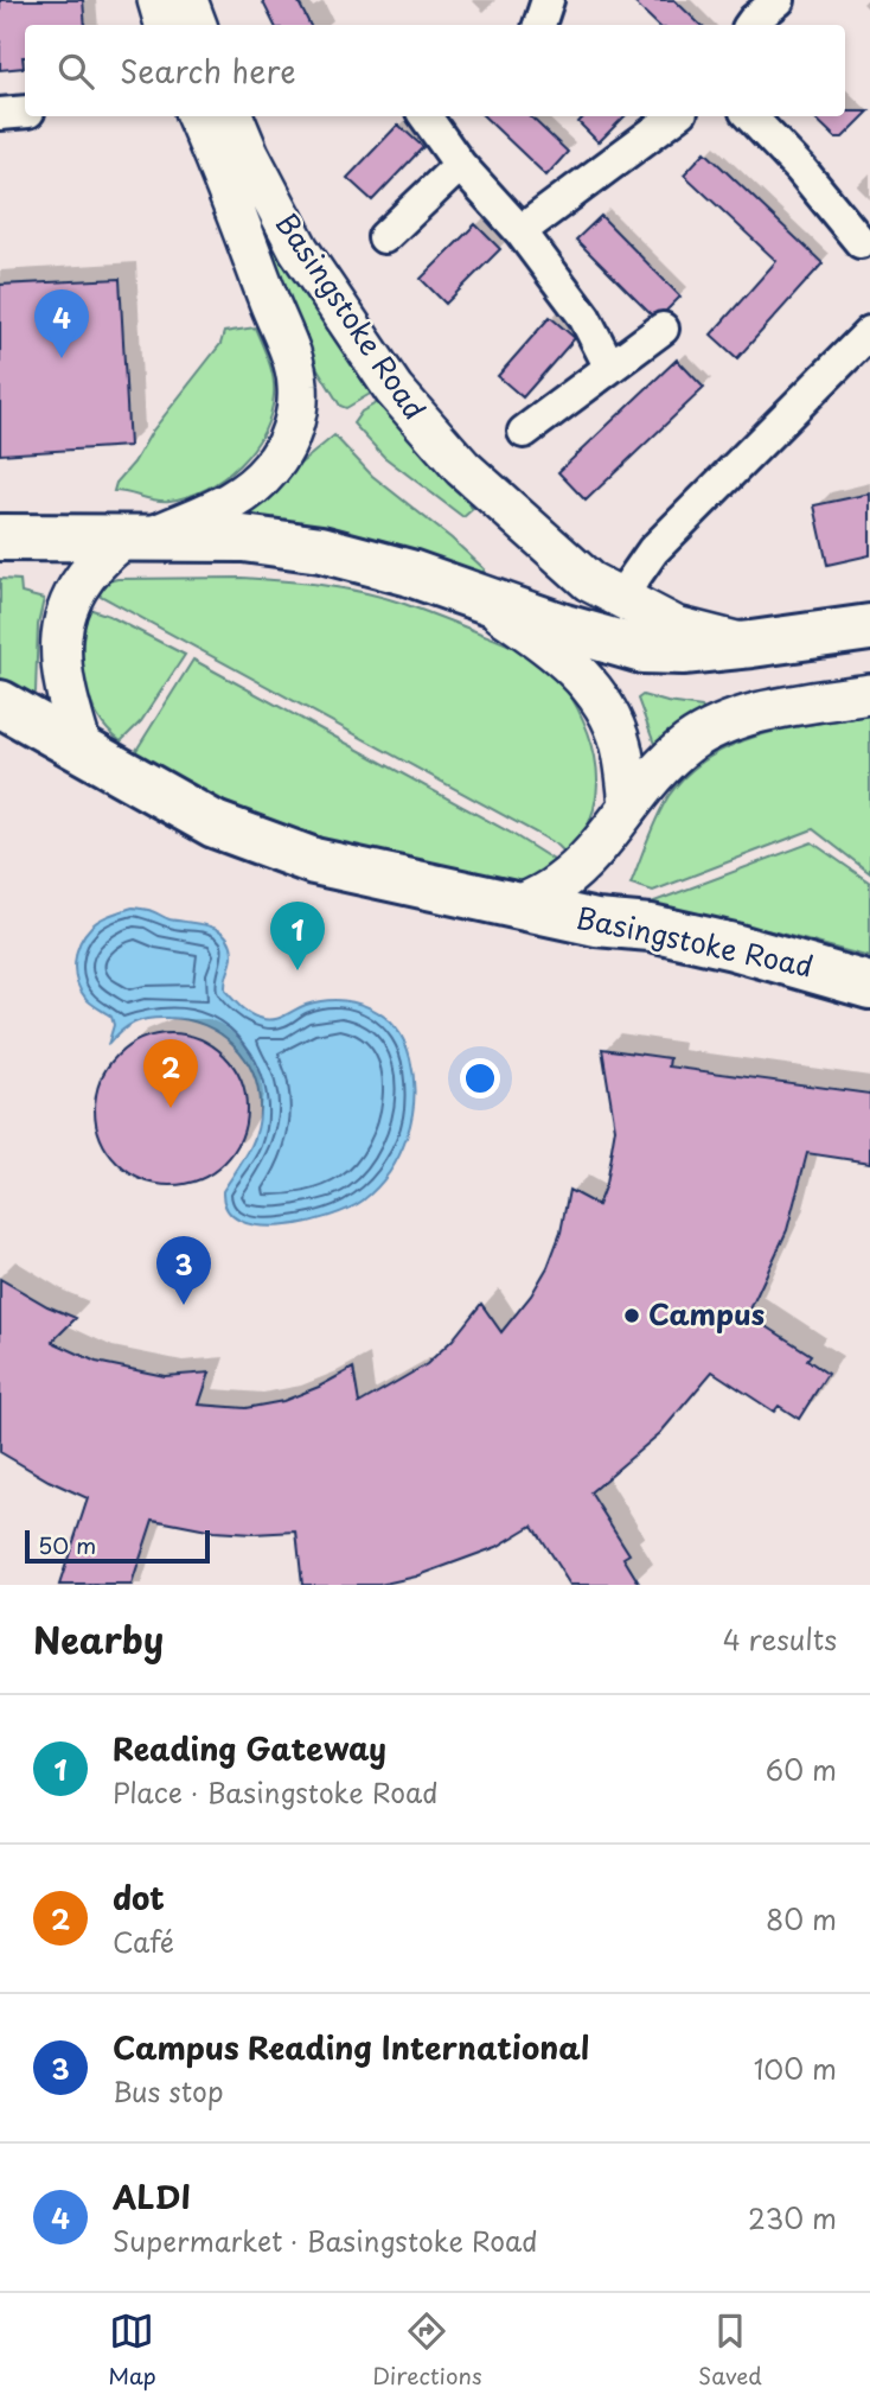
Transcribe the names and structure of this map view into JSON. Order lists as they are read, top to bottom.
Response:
{
  "streets": {
    "highway": ["Basingstoke Road"]
  },
  "places": ["Campus"],
  "scale_bar": "50 m",
  "page": {
    "search": "Search here",
    "pins": [
      "4",
      "1",
      "2",
      "3"
    ],
    "scale": "50 m",
    "heading": ["Nearby", "4 results"],
    "list": [
      {
        "mark": "1",
        "name": "Reading Gateway",
        "note": "Place · Basingstoke Road",
        "value": "60 m"
      },
      {
        "mark": "2",
        "name": "dot",
        "note": "Café",
        "value": "80 m"
      },
      {
        "mark": "3",
        "name": "Campus Reading International",
        "note": "Bus stop",
        "value": "100 m"
      },
      {
        "mark": "4",
        "name": "ALDI",
        "note": "Supermarket · Basingstoke Road",
        "value": "230 m"
      }
    ],
    "nav": ["Map", "Directions", "Saved"]
  }
}
